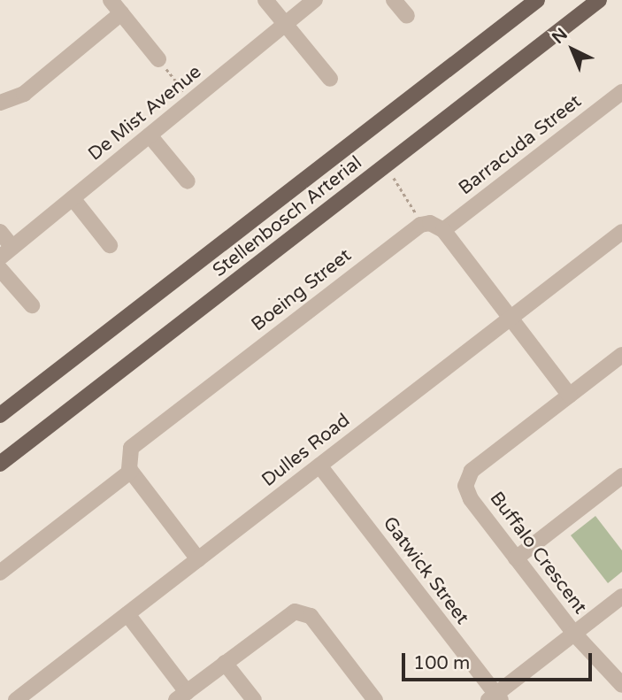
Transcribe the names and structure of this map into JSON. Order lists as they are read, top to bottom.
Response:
{
  "streets": {
    "main road": ["Stellenbosch Arterial"],
    "street": [
      "De Mist Avenue",
      "Barracuda Street",
      "Boeing Street",
      "Dulles Road",
      "Buffalo Crescent",
      "Gatwick Street"
    ]
  },
  "crossings": [
    ["Dulles Road", "Gatwick Street"]
  ],
  "scale_bar": "100 m",
  "north": "top left"
}
